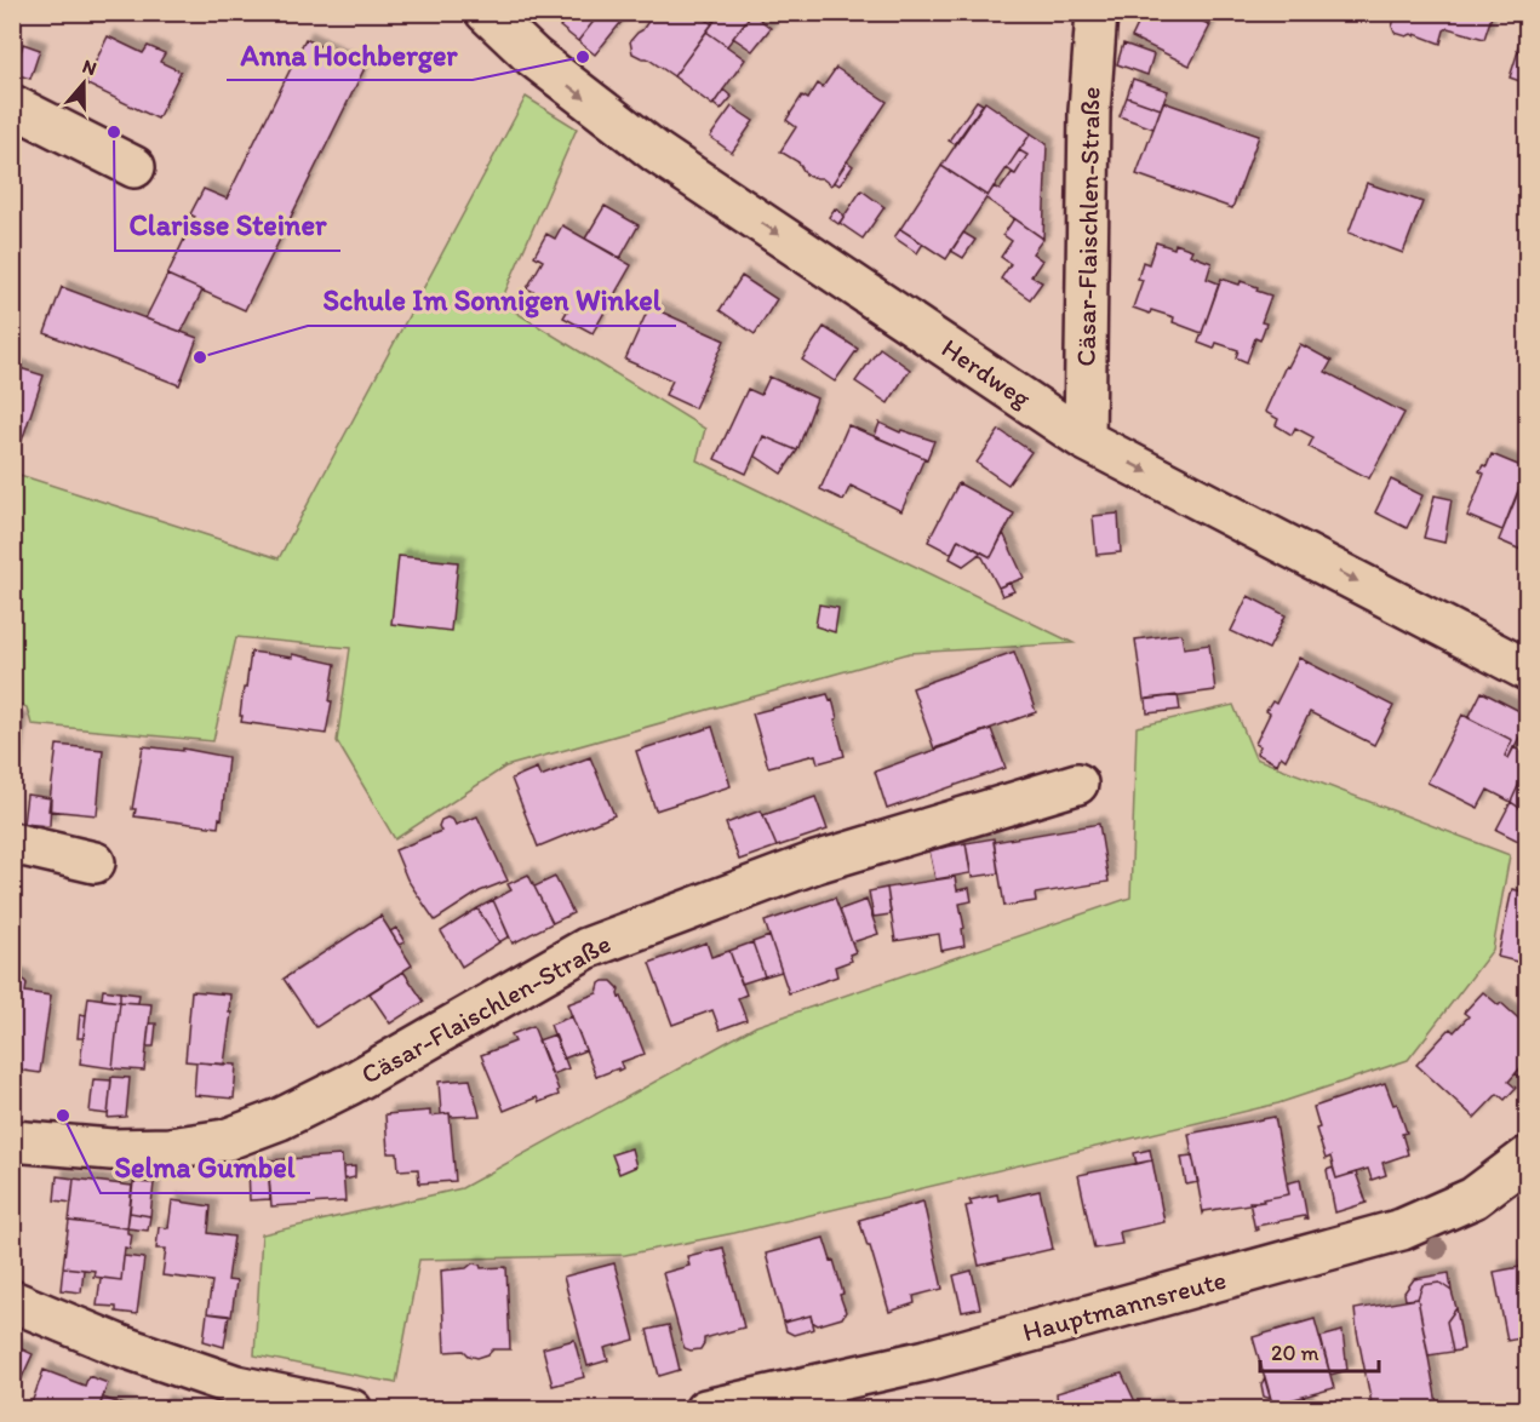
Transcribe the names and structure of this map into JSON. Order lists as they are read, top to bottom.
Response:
{
  "streets": {
    "street": ["Cäsar-Flaischlen-Straße", "Herdweg", "Hauptmannsreute"]
  },
  "crossings": [
    ["Cäsar-Flaischlen-Straße", "Herdweg"]
  ],
  "one_way": ["Herdweg"],
  "places": [
    "Anna Hochberger",
    "Clarisse Steiner",
    "Schule Im Sonnigen Winkel",
    "Selma Gumbel"
  ],
  "scale_bar": "20 m",
  "north": "top"
}
